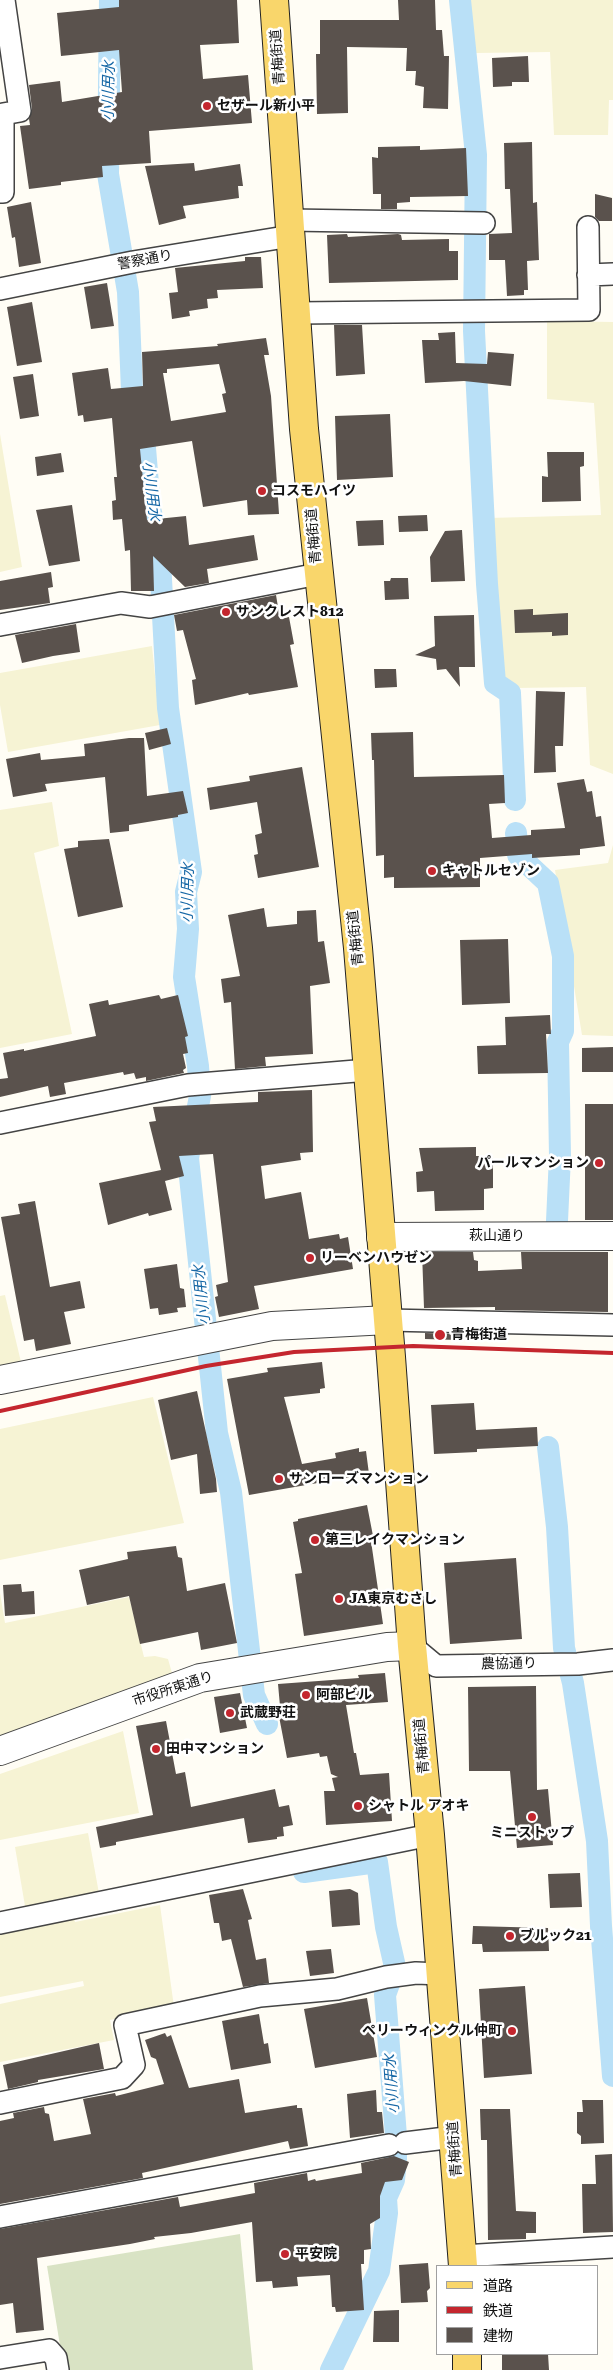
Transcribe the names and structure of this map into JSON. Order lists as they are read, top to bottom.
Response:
{
  "streets": {
    "main road": ["青梅街道"],
    "street": [
      "警察通り",
      "萩山通り",
      "農協通り",
      "市役所東通り"
    ]
  },
  "crossings": [
    ["青梅街道", "警察通り"],
    ["青梅街道", "萩山通り"],
    ["青梅街道", "農協通り"],
    ["青梅街道", "市役所東通り"],
    ["農協通り", "市役所東通り"]
  ],
  "water": ["小川用水"],
  "places": [
    "セザール新小平",
    "コスモハイツ",
    "サンクレスト812",
    "キャトルセゾン",
    "パールマンション",
    "リーベンハウゼン",
    "青梅街道",
    "サンローズマンション",
    "第三レイクマンション",
    "JA東京むさし",
    "阿部ビル",
    "武蔵野荘",
    "田中マンション",
    "シャトル アオキ",
    "ミニストップ",
    "ブルック21",
    "ペリーウィンクル仲町",
    "平安院"
  ],
  "legend": ["道路", "鉄道", "建物"]
}
